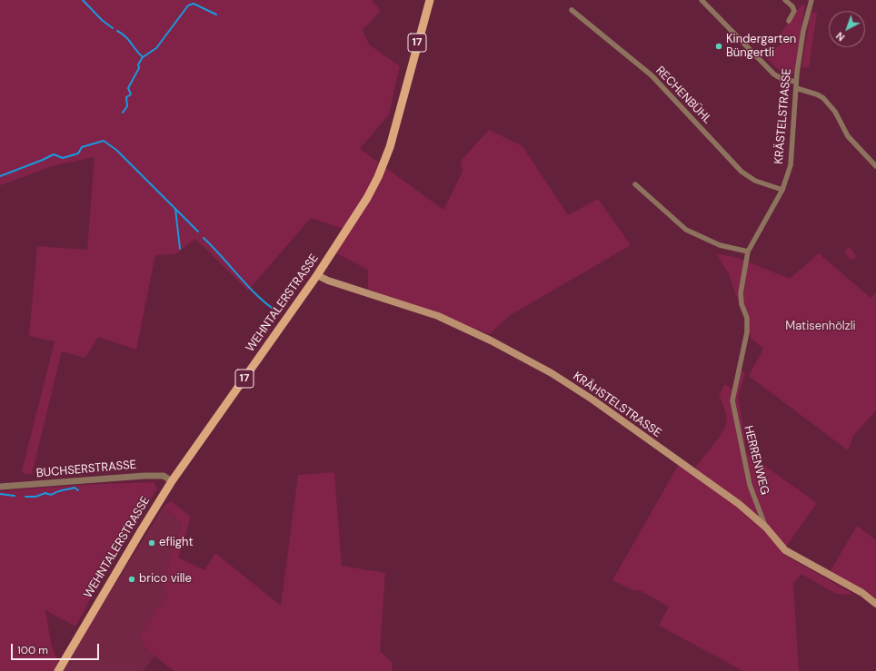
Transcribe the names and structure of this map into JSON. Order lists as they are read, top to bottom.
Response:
{
  "streets": {
    "main road": ["17", "WEHNTALERSTRASSE", "KRÄHSTELSTRASSE"],
    "street": [
      "RECHENBÜHL",
      "KRÄSTELSTRASSE",
      "HERRENWEG",
      "BUCHSERSTRASSE"
    ]
  },
  "crossings": [
    ["RECHENBÜHL", "KRÄSTELSTRASSE"],
    ["KRÄSTELSTRASSE", "HERRENWEG"],
    ["WEHNTALERSTRASSE", "KRÄHSTELSTRASSE"],
    ["WEHNTALERSTRASSE", "BUCHSERSTRASSE"],
    ["KRÄHSTELSTRASSE", "HERRENWEG"]
  ],
  "parks": ["Matisenhölzli"],
  "places": ["Kindergarten Büngertli", "eflight", "brico ville"],
  "scale_bar": "100 m",
  "north": "bottom left"
}
